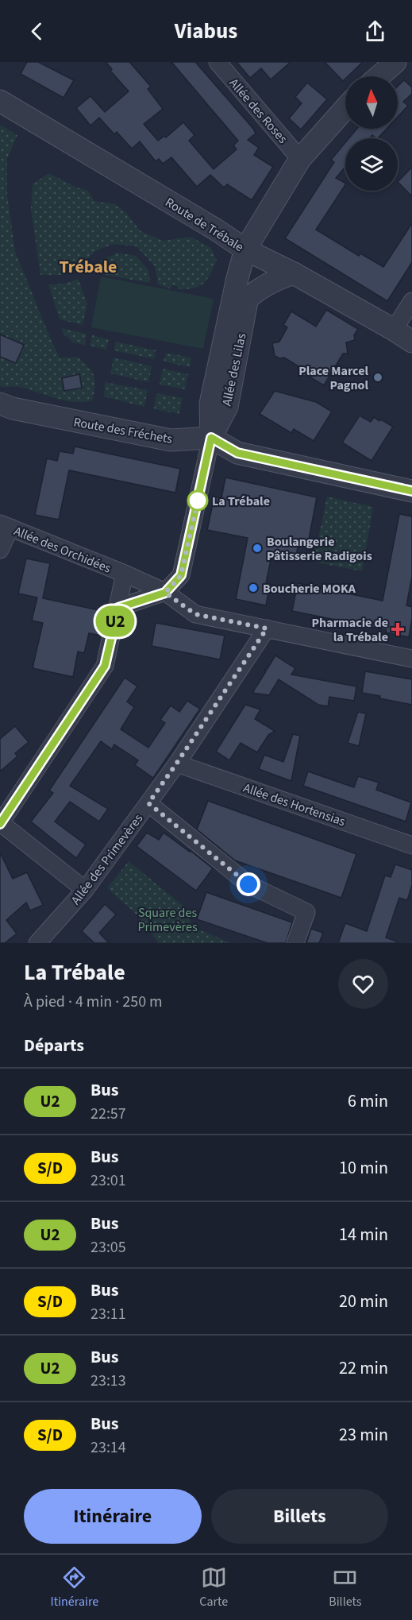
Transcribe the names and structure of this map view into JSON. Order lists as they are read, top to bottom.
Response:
{
  "streets": {
    "street": [
      "Allée des Roses",
      "Route de Trébale",
      "Allée des Lilas",
      "Route des Fréchets",
      "Allée des Orchidées",
      "Allée des Hortensias",
      "Allée des Primevères"
    ]
  },
  "crossings": [
    ["Allée des Roses", "Allée des Lilas"],
    ["Route de Trébale", "Allée des Lilas"],
    ["Allée des Lilas", "Route des Fréchets"],
    ["Allée des Hortensias", "Allée des Primevères"]
  ],
  "districts": ["Trébale"],
  "parks": ["Square des Primevères"],
  "places": {
    "other": [
      "Place Marcel Pagnol",
      "La Trébale",
      "Boulangerie Pâtisserie Radigois",
      "Boucherie MOKA"
    ],
    "health": ["Pharmacie de la Trébale"]
  },
  "lines": ["bus line U2"],
  "north": "top",
  "page": {
    "header": "Viabus",
    "on_map": "U2",
    "heading": [
      ["La Trébale", "À pied · 4 min · 250 m"],
      "Départs"
    ],
    "list": [
      {
        "mark": "U2",
        "name": "Bus",
        "note": "22:57",
        "value": "6 min"
      },
      {
        "mark": "S/D",
        "name": "Bus",
        "note": "23:01",
        "value": "10 min"
      },
      {
        "mark": "U2",
        "name": "Bus",
        "note": "23:05",
        "value": "14 min"
      },
      {
        "mark": "S/D",
        "name": "Bus",
        "note": "23:11",
        "value": "20 min"
      },
      {
        "mark": "U2",
        "name": "Bus",
        "note": "23:13",
        "value": "22 min"
      },
      {
        "mark": "S/D",
        "name": "Bus",
        "note": "23:14",
        "value": "23 min"
      }
    ],
    "buttons": ["Itinéraire", "Billets"],
    "tabs": ["Itinéraire", "Carte", "Billets"]
  }
}
